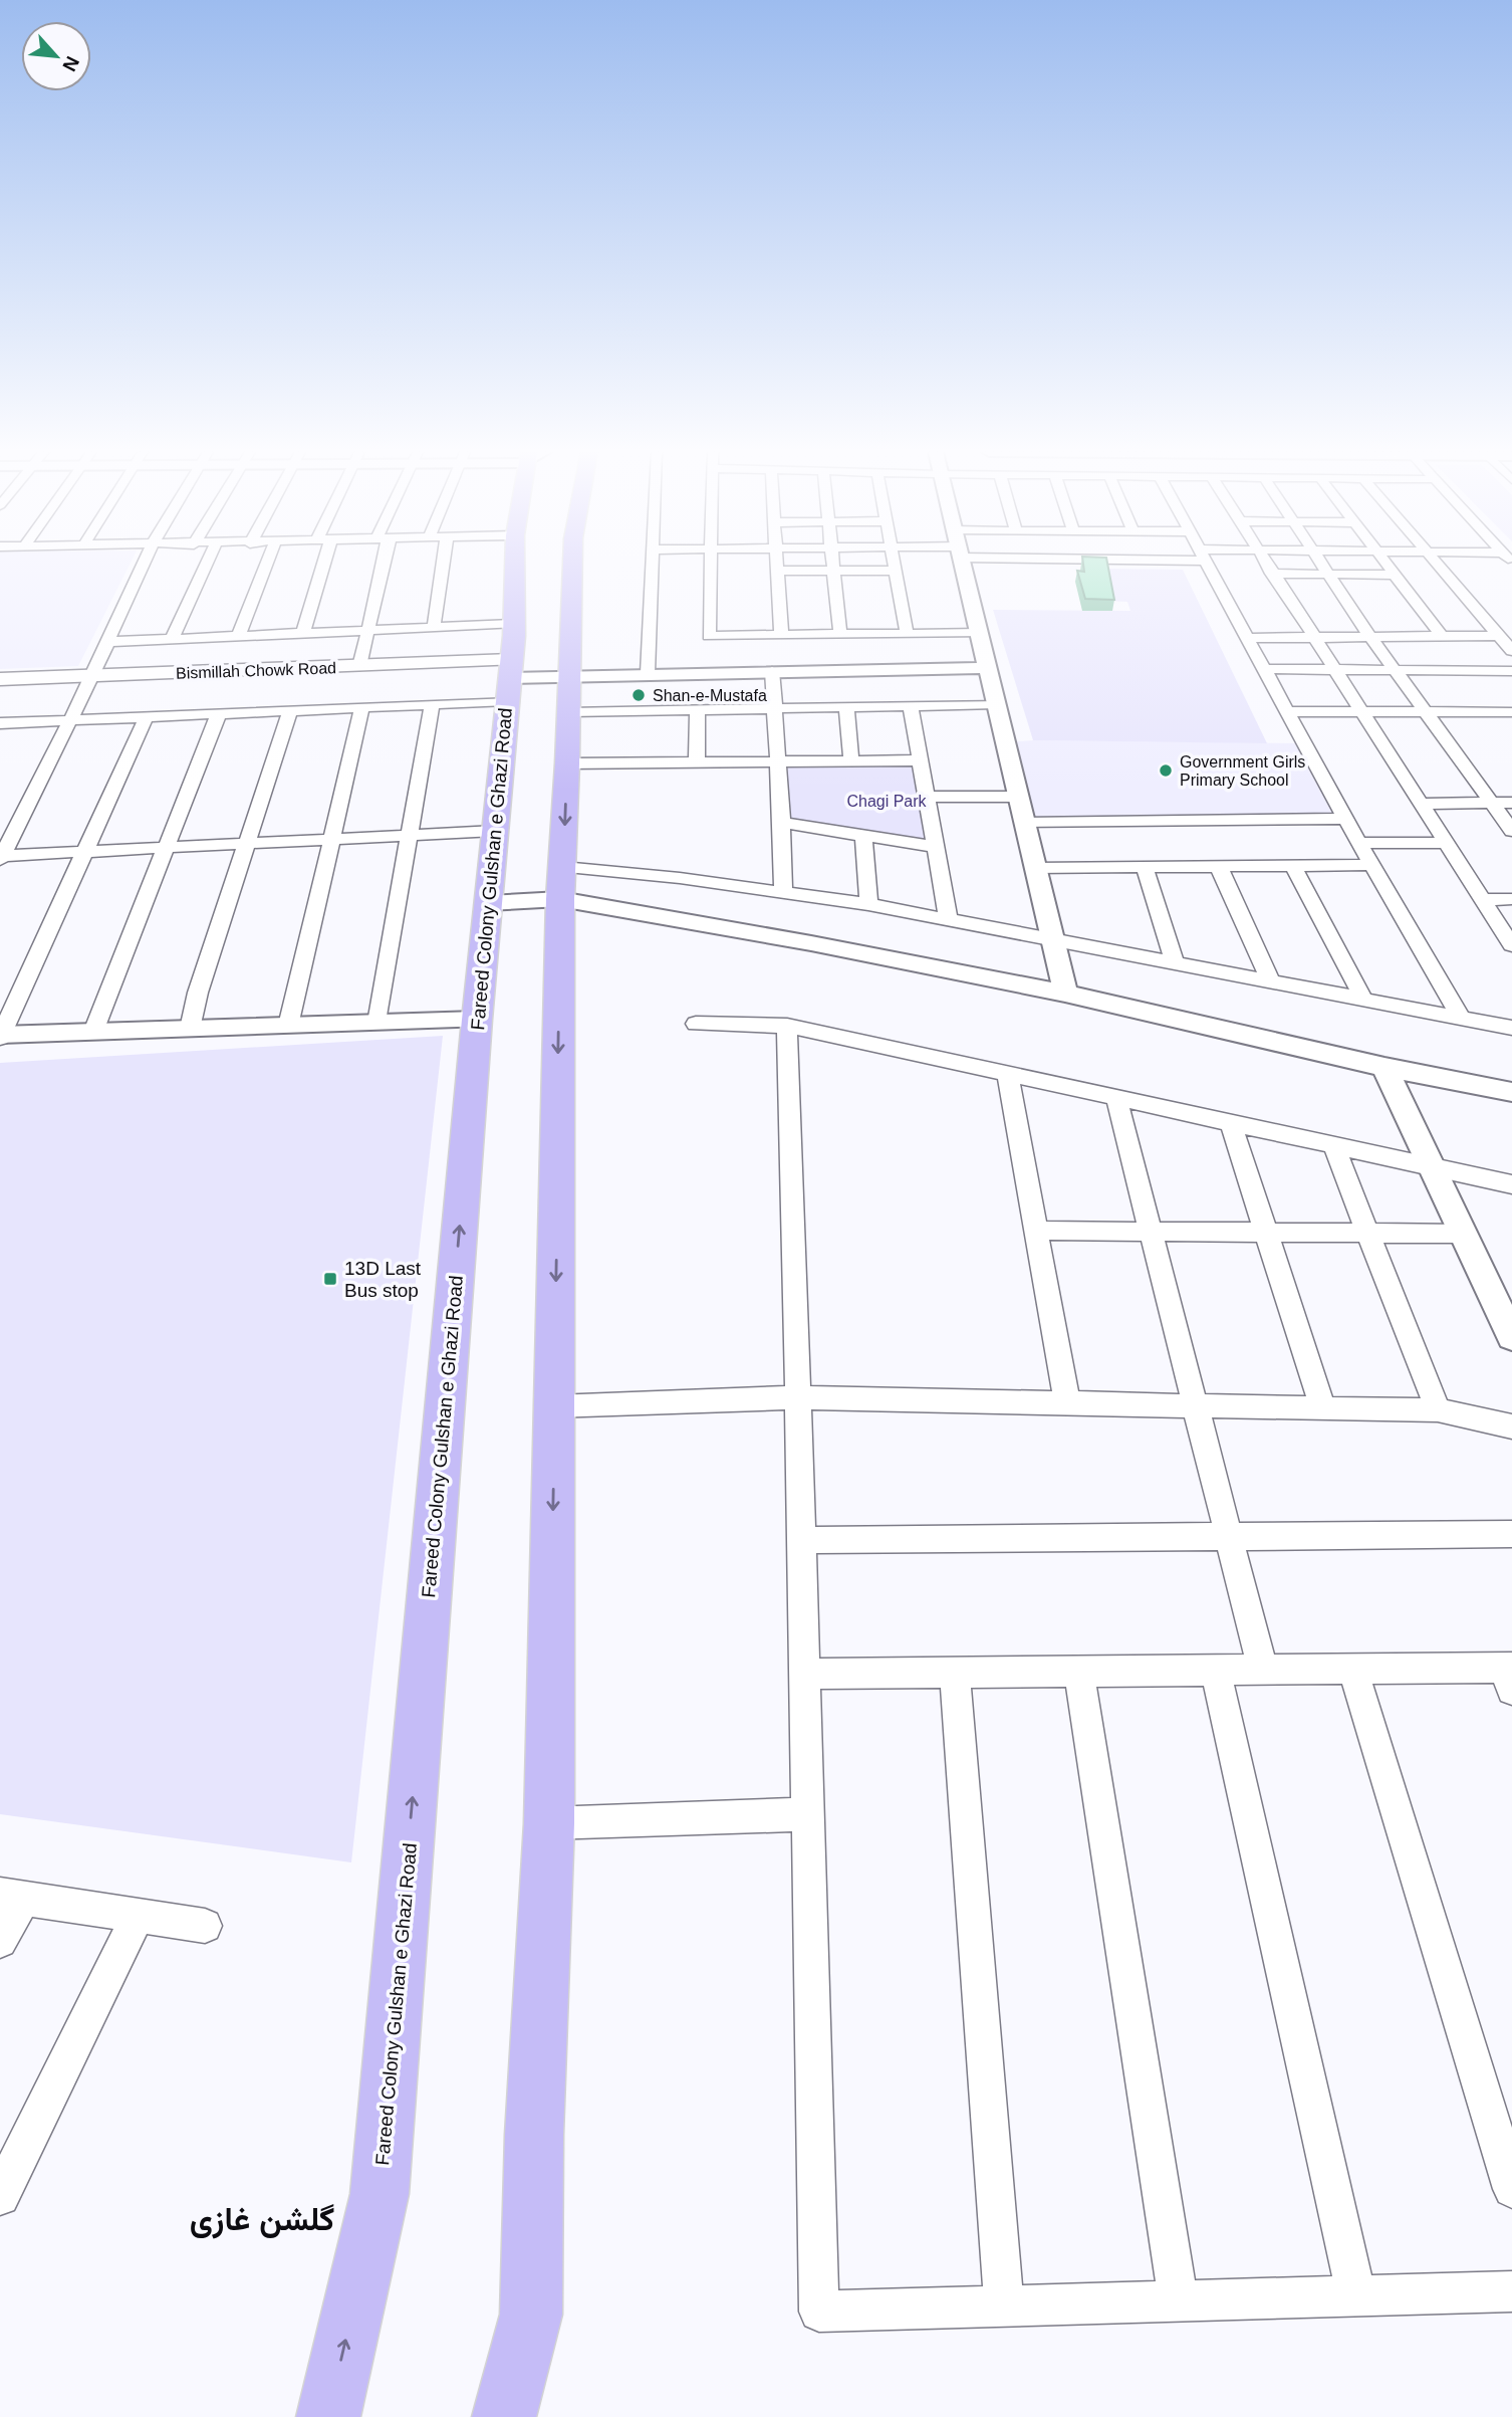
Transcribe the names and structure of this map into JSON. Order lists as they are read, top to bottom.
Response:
{
  "streets": {
    "main road": ["Bismillah Chowk Road", "Fareed Colony Gulshan e Ghazi Road"]
  },
  "crossings": [
    ["Bismillah Chowk Road", "Fareed Colony Gulshan e Ghazi Road"]
  ],
  "districts": ["گلشن غازی"],
  "parks": ["Chagi Park"],
  "places": {
    "other": ["Shan-e-Mustafa", "Government Girls Primary School"],
    "transit": ["13D Last Bus stop"]
  },
  "north": "bottom right"
}
